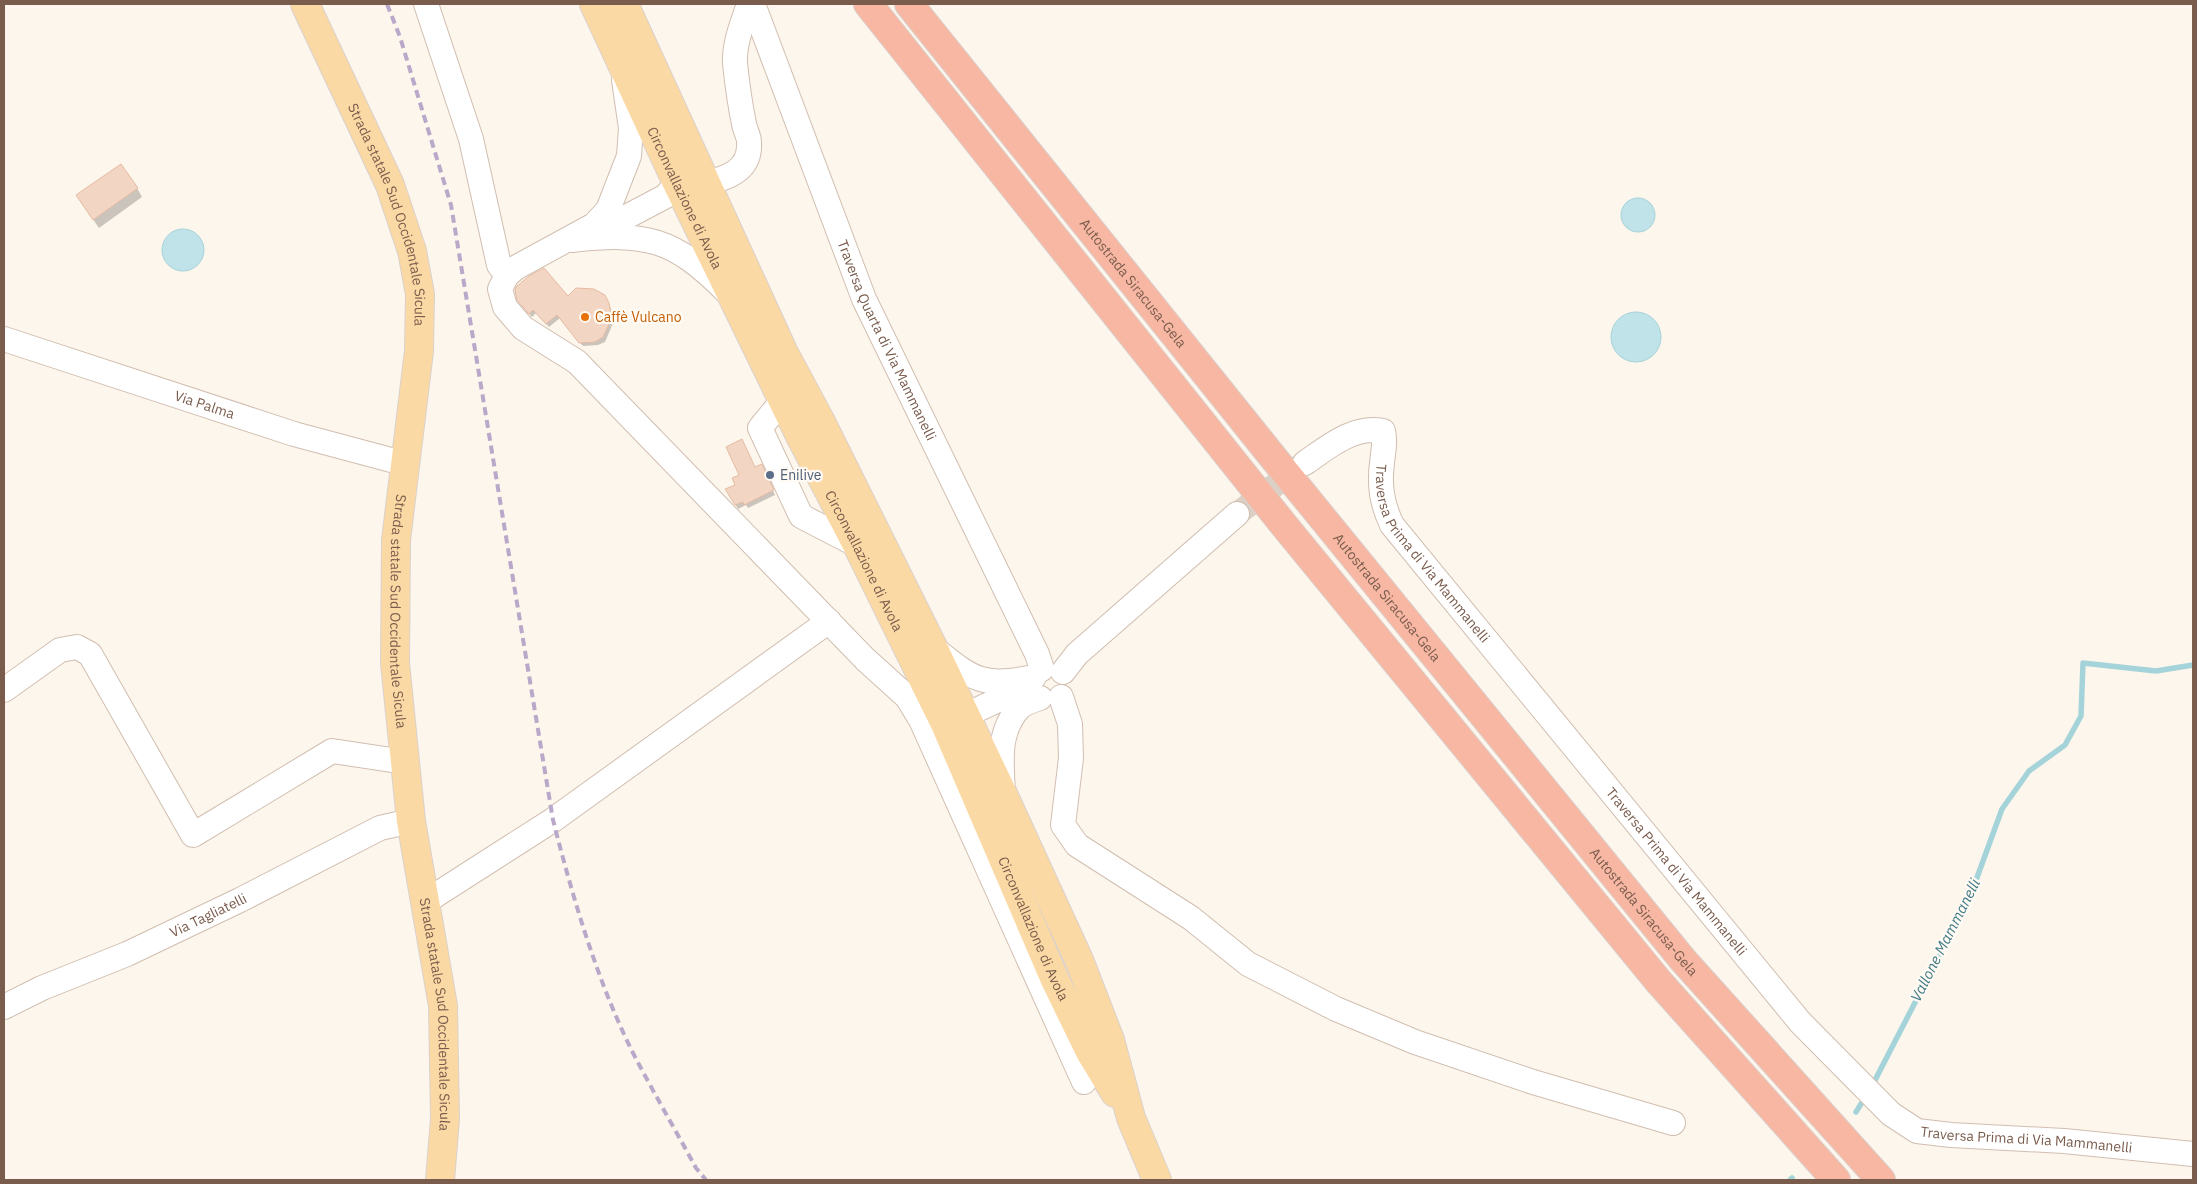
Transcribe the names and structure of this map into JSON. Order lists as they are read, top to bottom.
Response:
{
  "streets": {
    "highway": ["Autostrada Siracusa-Gela"],
    "main road": ["Circonvallazione di Avola", "Strada statale Sud Occidentale Sicula"],
    "street": [
      "Traversa Quarta di Via Mammanelli",
      "Via Palma",
      "Traversa Prima di Via Mammanelli",
      "Via Tagliatelli"
    ]
  },
  "crossings": [
    ["Strada statale Sud Occidentale Sicula", "Via Palma"],
    ["Strada statale Sud Occidentale Sicula", "Via Tagliatelli"]
  ],
  "water": ["Vallone Mammanelli"],
  "places": ["Caffè Vulcano", "Enilive"]
}
